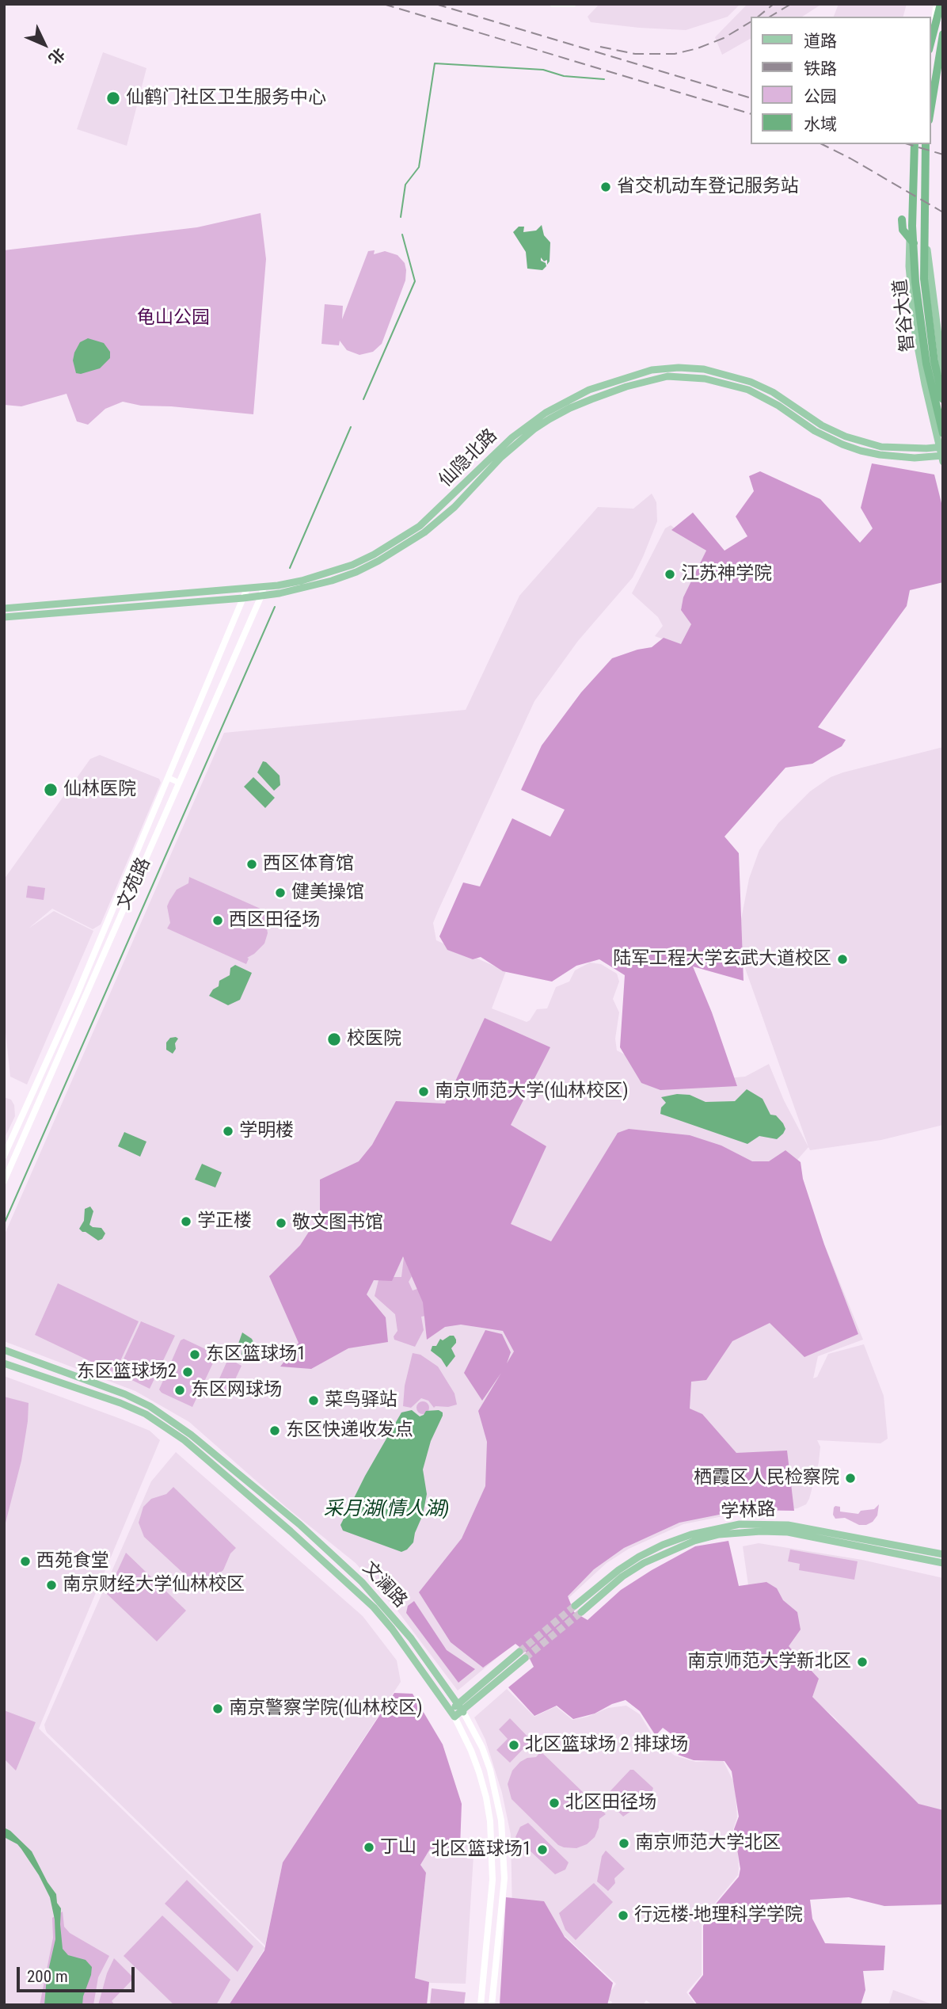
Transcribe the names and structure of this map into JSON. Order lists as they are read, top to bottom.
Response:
{
  "streets": {
    "highway": ["智谷大道"],
    "main road": [
      "仙隐北路",
      "文苑路",
      "学林路",
      "文澜路"
    ]
  },
  "crossings": [
    ["仙隐北路", "文苑路"]
  ],
  "water": ["采月湖(情人湖)"],
  "parks": ["龟山公园"],
  "places": [
    "仙鹤门社区卫生服务中心",
    "省交机动车登记服务站",
    "江苏神学院",
    "仙林医院",
    "西区体育馆",
    "健美操馆",
    "西区田径场",
    "陆军工程大学玄武大道校区",
    "校医院",
    "南京师范大学(仙林校区)",
    "学明楼",
    "学正楼",
    "敬文图书馆",
    "东区篮球场1",
    "东区篮球场2",
    "东区网球场",
    "菜鸟驿站",
    "东区快递收发点",
    "栖霞区人民检察院",
    "西苑食堂",
    "南京财经大学仙林校区",
    "南京师范大学新北区",
    "南京警察学院(仙林校区)",
    "北区篮球场 2 排球场",
    "北区田径场",
    "南京师范大学北区",
    "丁山",
    "北区篮球场1",
    "行远楼-地理科学学院"
  ],
  "legend": [
    "道路",
    "铁路",
    "公园",
    "水域"
  ],
  "scale_bar": "200 m",
  "north": "bottom right"
}
